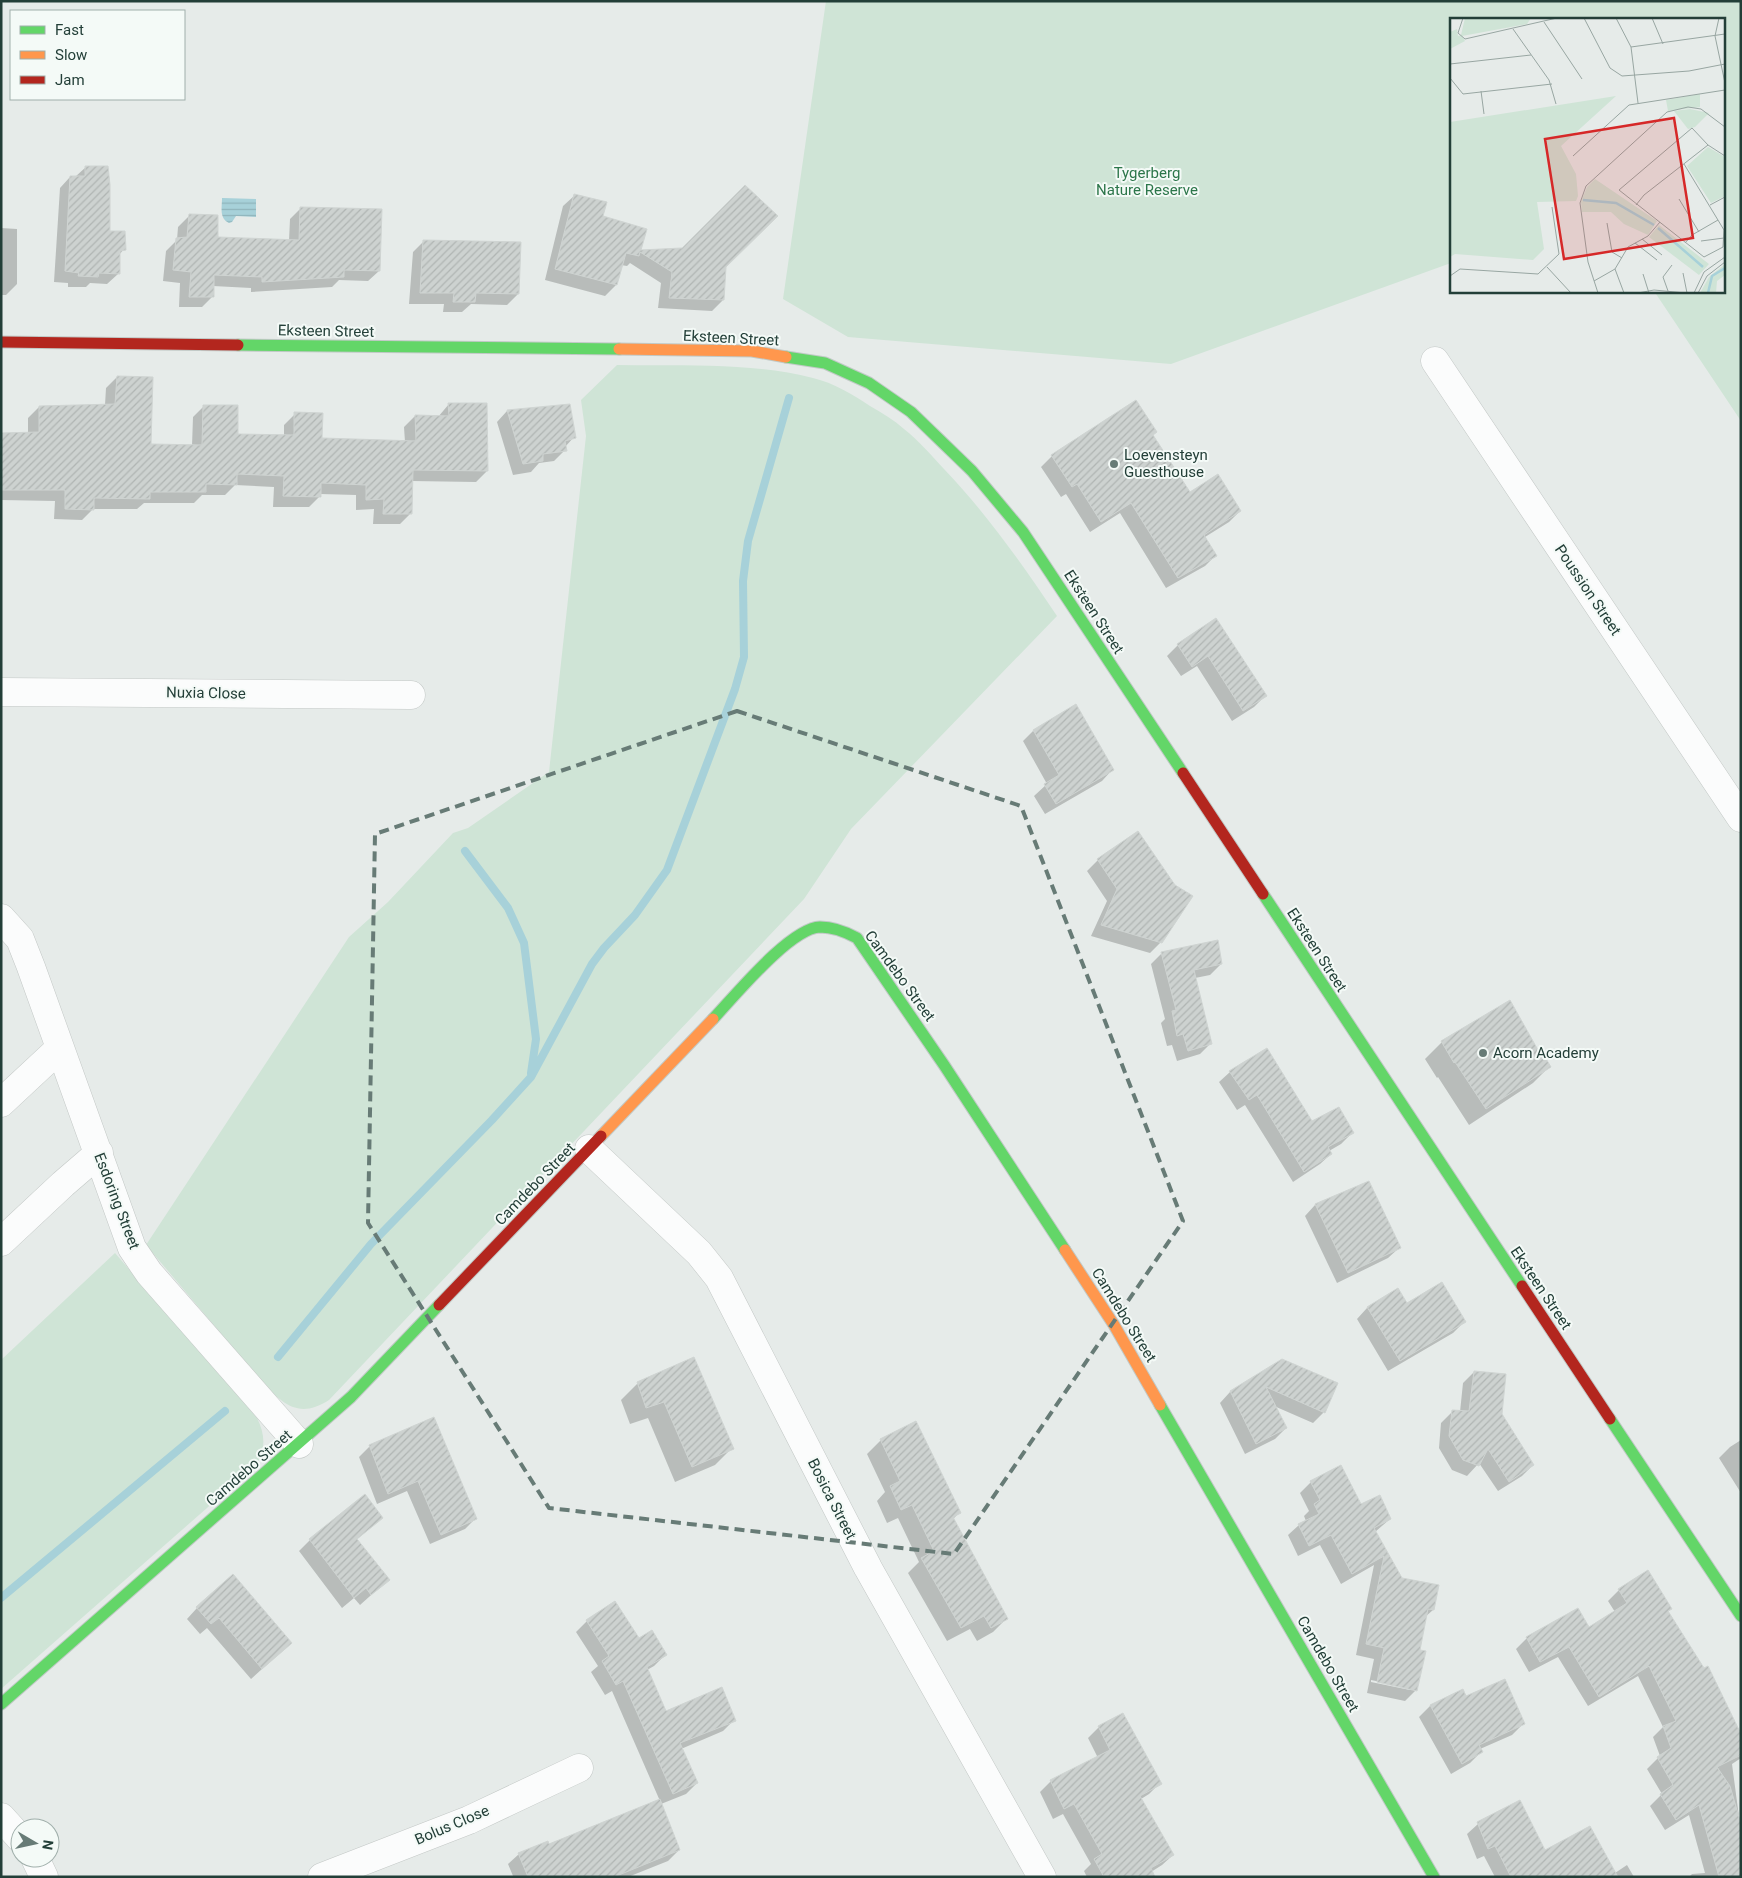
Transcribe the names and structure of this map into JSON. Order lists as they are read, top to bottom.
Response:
{
  "streets": {
    "street": [
      "Eksteen Street",
      "Poussion Street",
      "Nuxia Close",
      "Camdebo Street",
      "Esdoring Street",
      "Bosica Street",
      "Bolus Close"
    ]
  },
  "crossings": [
    ["Camdebo Street", "Esdoring Street"],
    ["Camdebo Street", "Bosica Street"]
  ],
  "parks": ["Tygerberg Nature Reserve"],
  "places": ["Loevensteyn Guesthouse", "Acorn Academy"],
  "legend": ["Fast", "Slow", "Jam"],
  "north": "right"
}
